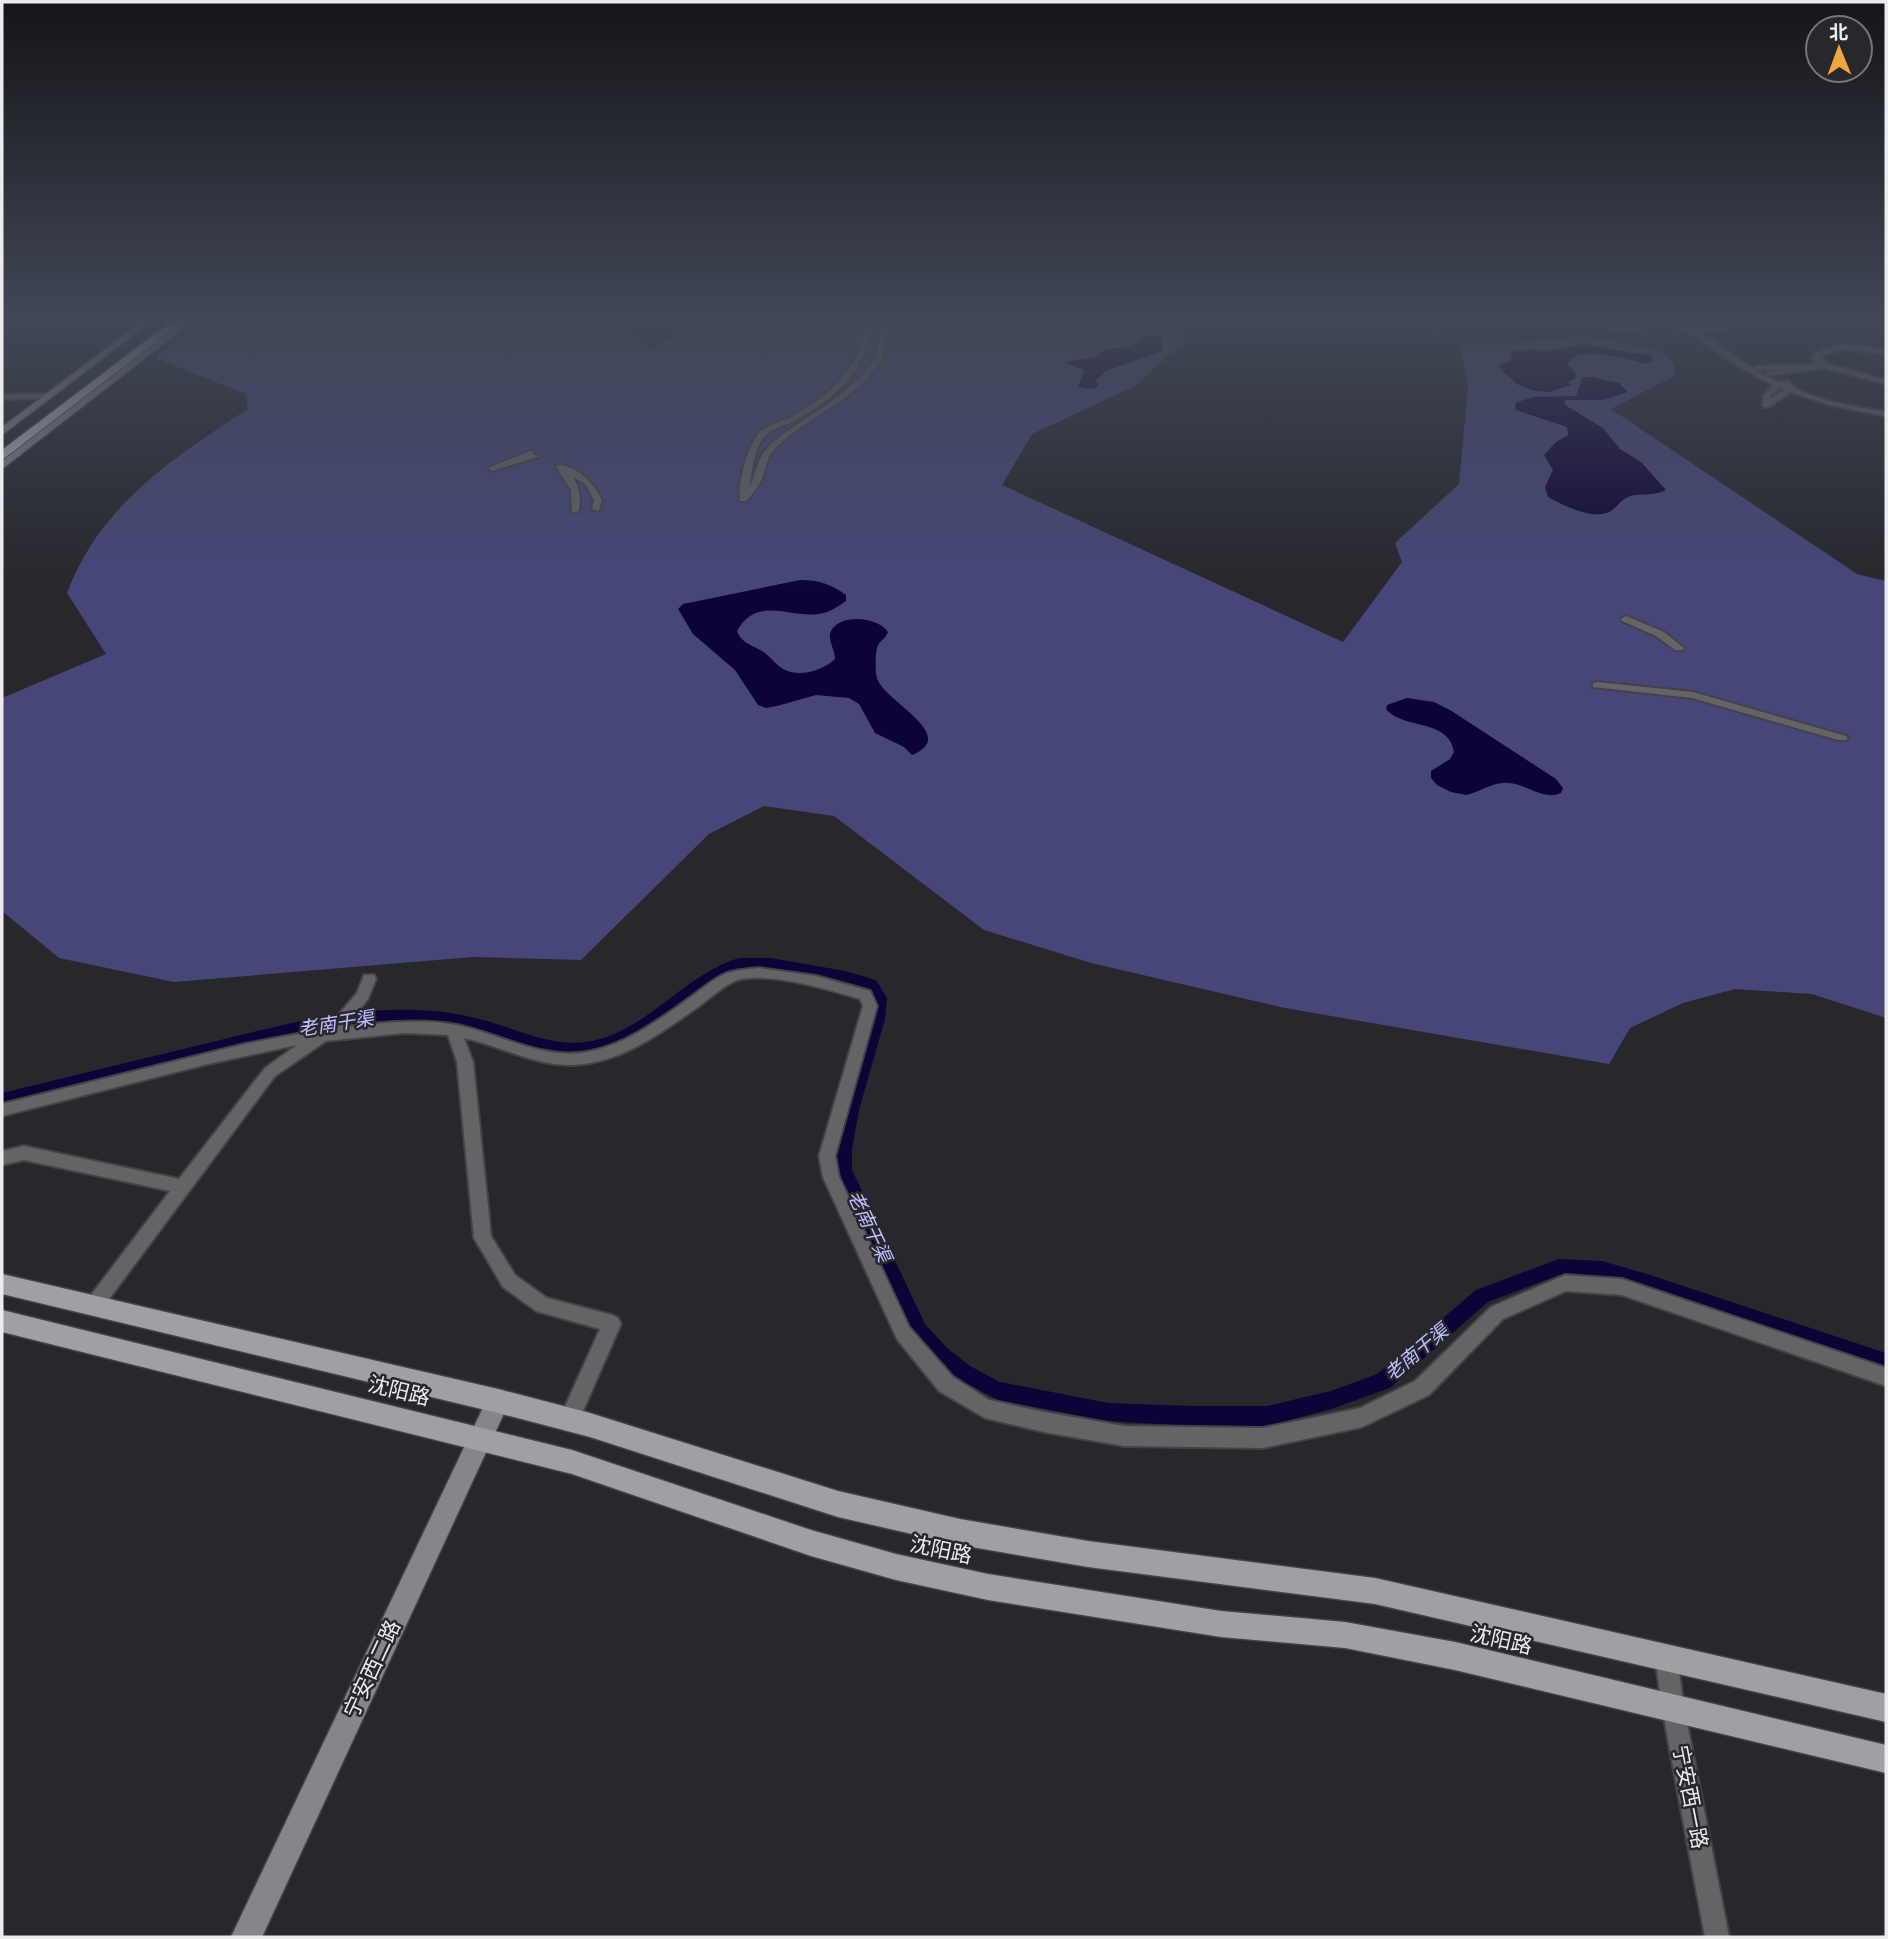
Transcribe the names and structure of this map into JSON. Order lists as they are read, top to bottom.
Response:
{
  "streets": {
    "main road": ["沈阳路", "宁安西二路"],
    "street": ["宁安西一路"]
  },
  "crossings": [
    ["沈阳路", "宁安西二路"],
    ["沈阳路", "宁安西一路"]
  ],
  "water": ["老南干渠"],
  "north": "top"
}
